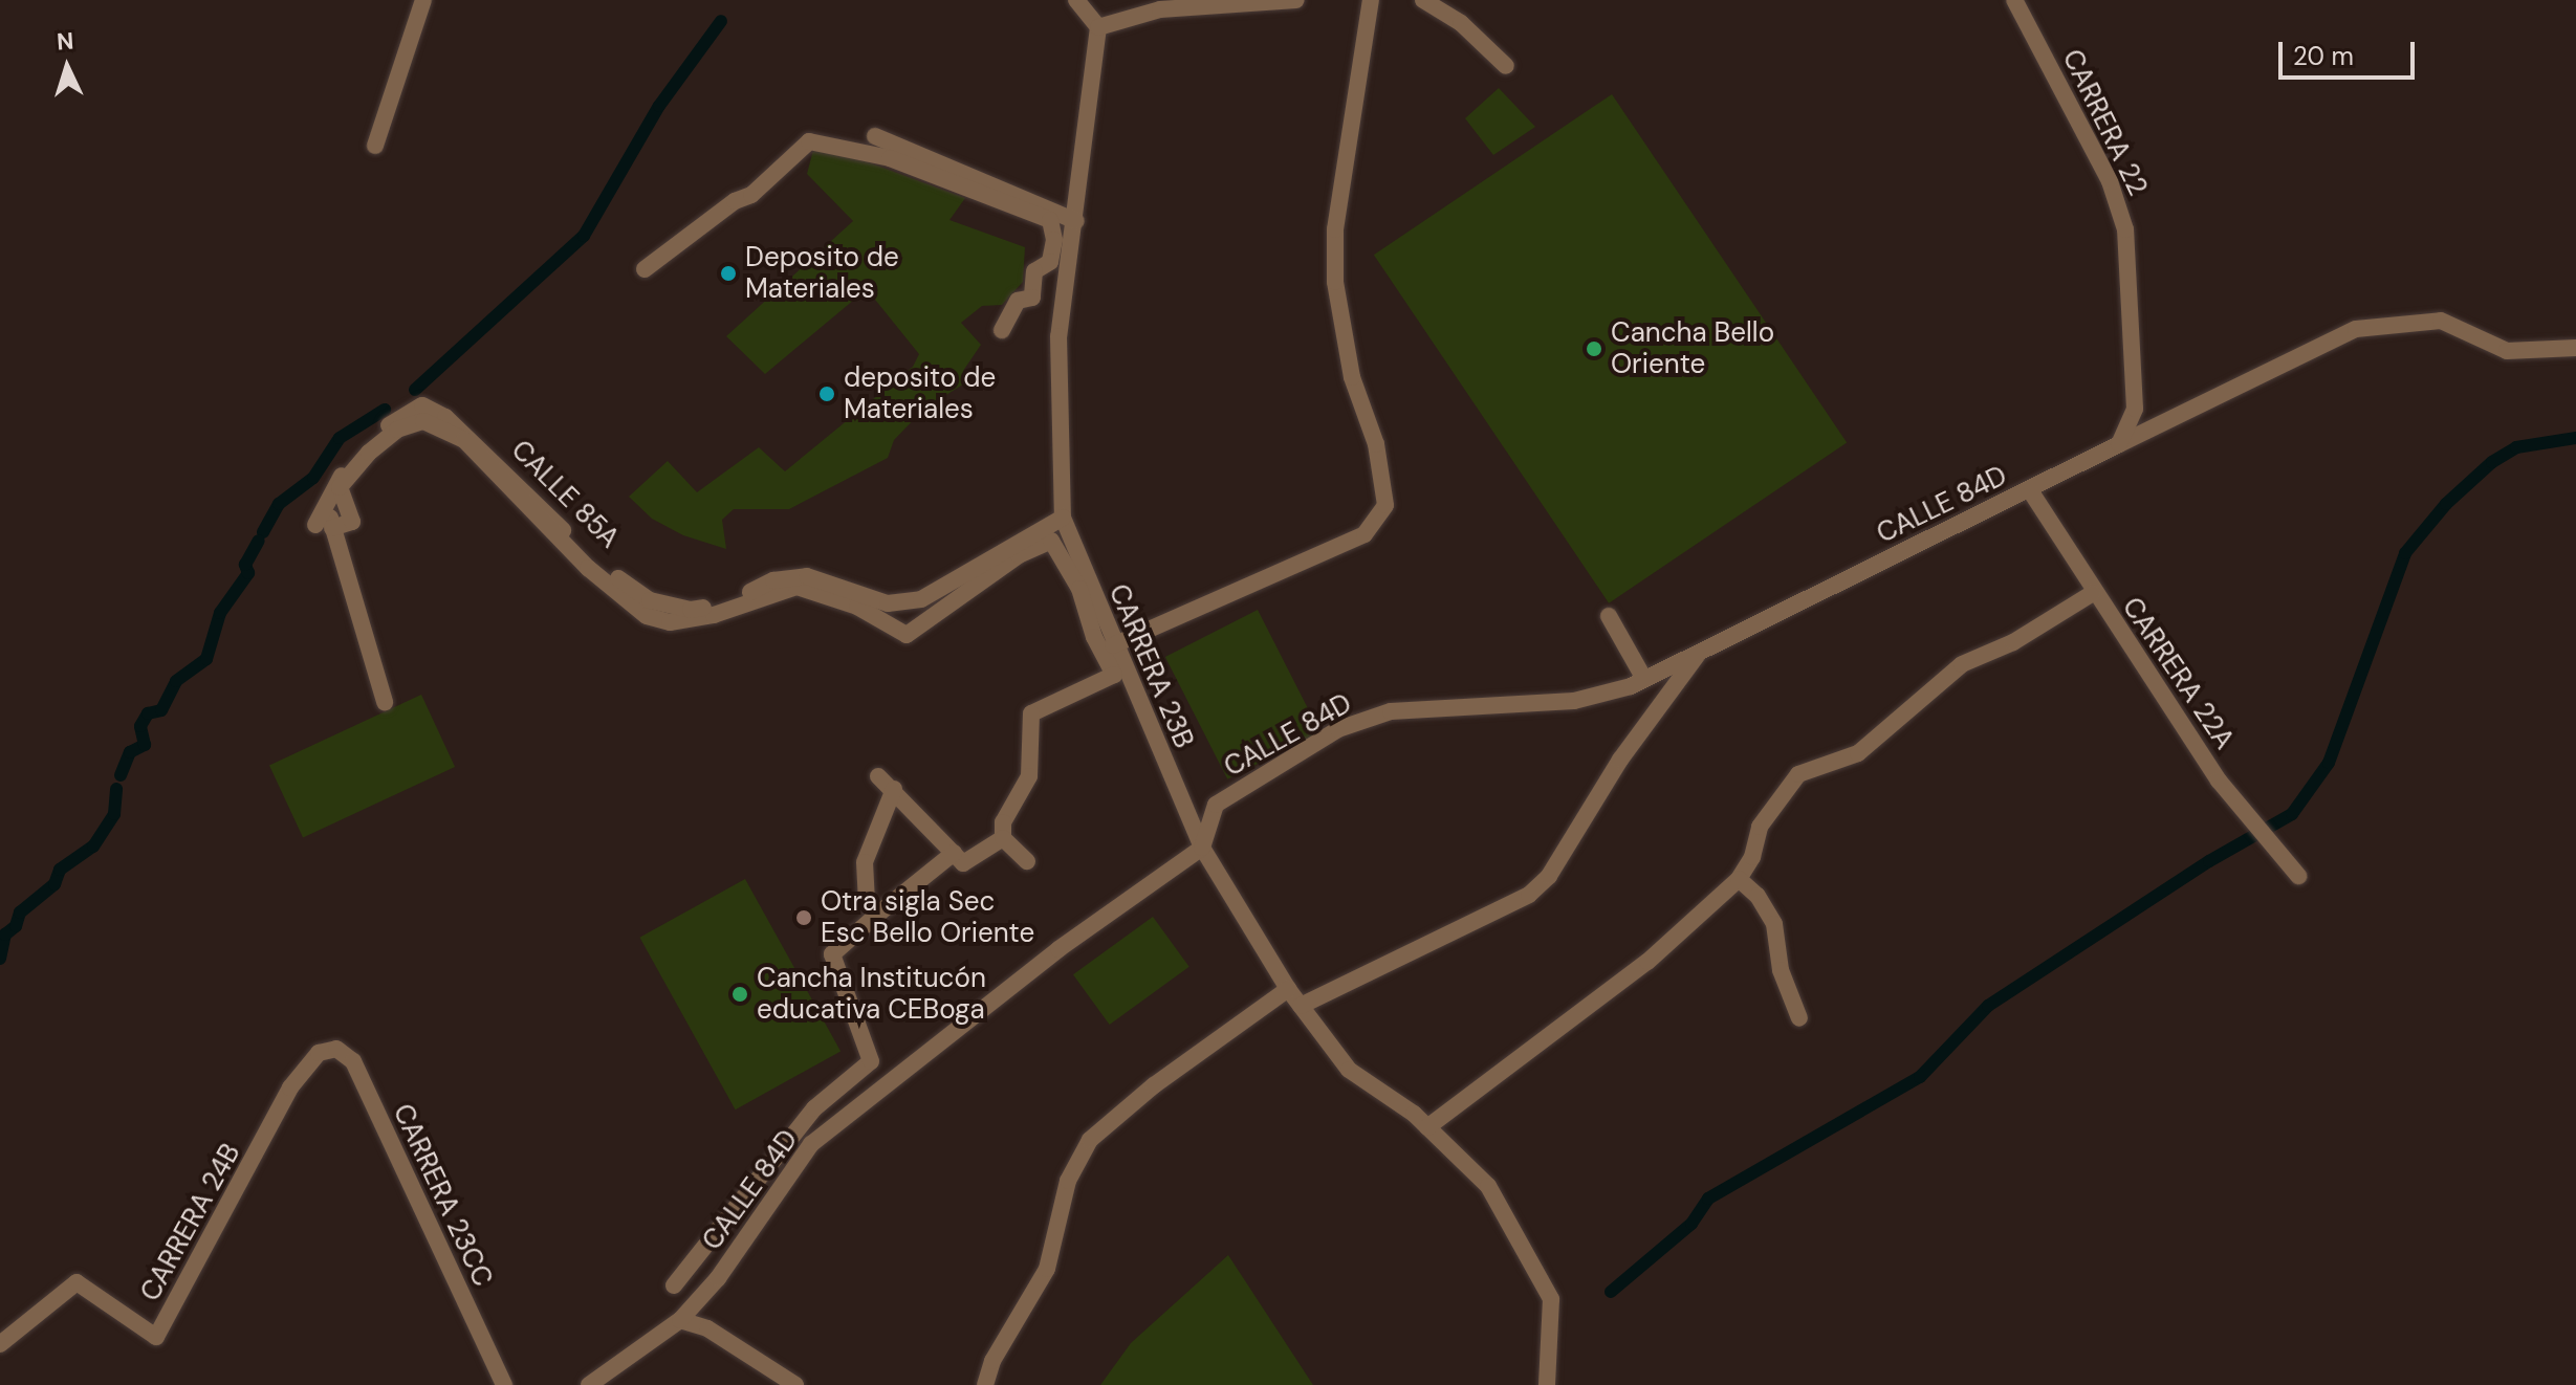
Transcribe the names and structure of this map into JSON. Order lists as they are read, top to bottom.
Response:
{
  "streets": {
    "street": [
      "CARRERA 22",
      "CALLE 85A",
      "CALLE 84D",
      "CARRERA 23B",
      "CARRERA 22A",
      "CARRERA 23CC",
      "CARRERA 24B"
    ]
  },
  "crossings": [
    ["CARRERA 22", "CALLE 84D"],
    ["CALLE 85A", "CARRERA 23B"],
    ["CALLE 84D", "CARRERA 23B"],
    ["CALLE 84D", "CARRERA 22A"],
    ["CARRERA 23CC", "CARRERA 24B"]
  ],
  "places": [
    "Deposito de Materiales",
    "Cancha Bello Oriente",
    "deposito de Materiales",
    "Otra sigla Sec Esc Bello Oriente",
    "Cancha Institucón educativa CEBoga"
  ],
  "scale_bar": "20 m",
  "north": "top"
}
